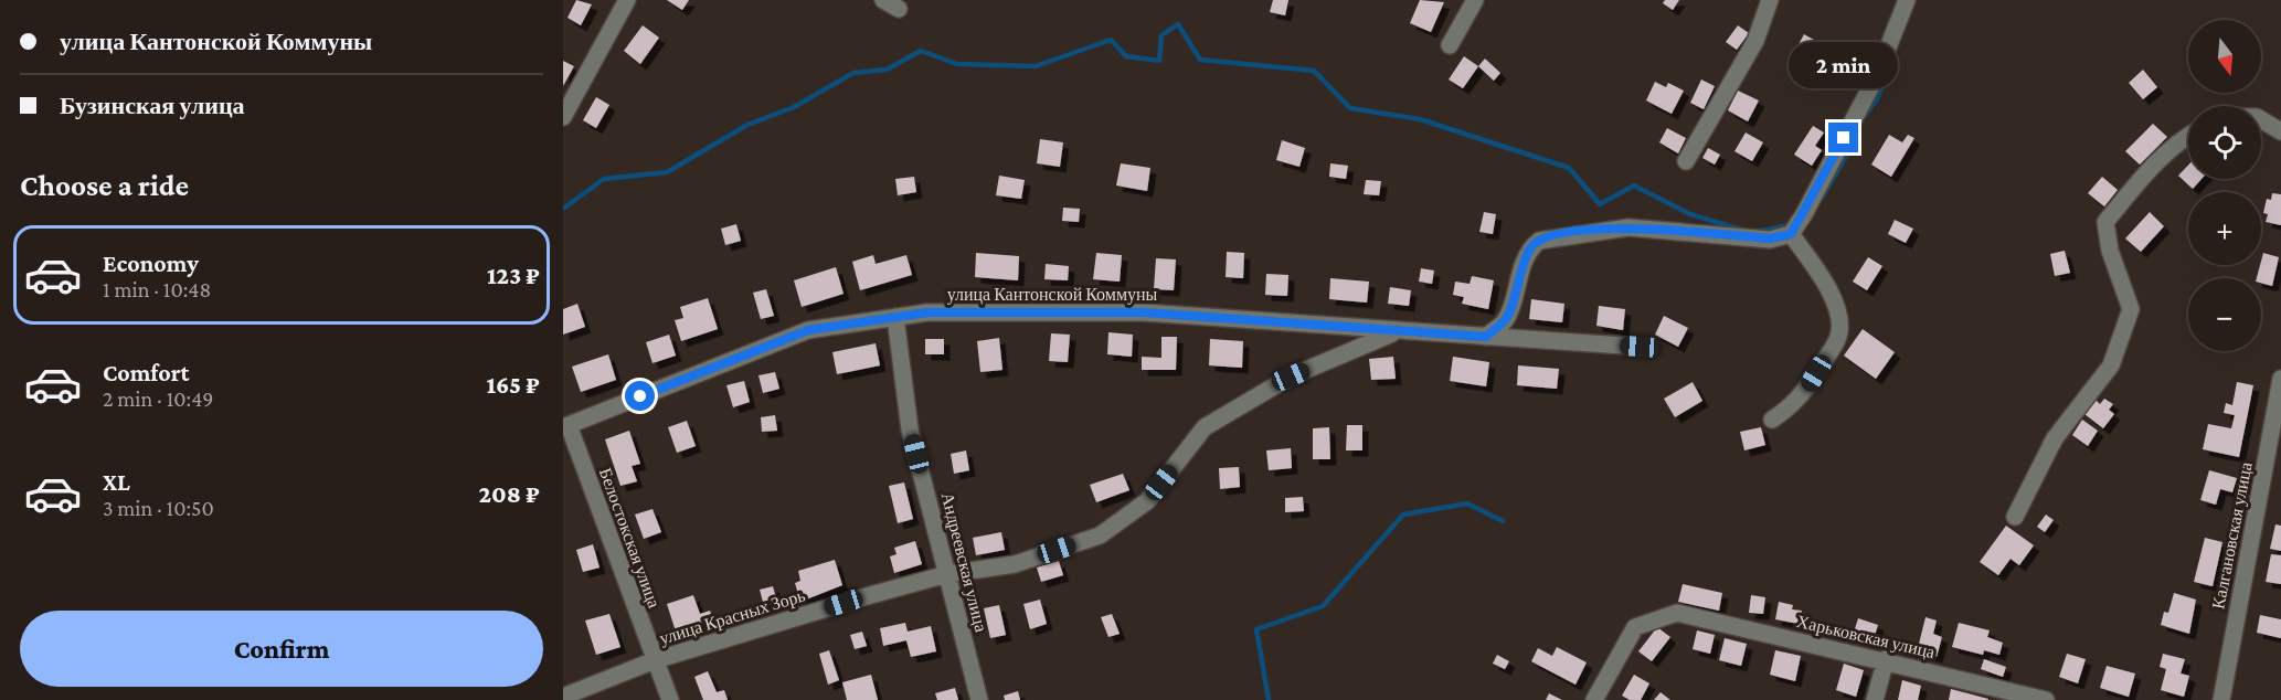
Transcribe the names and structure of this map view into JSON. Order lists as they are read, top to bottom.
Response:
{
  "streets": {
    "street": [
      "улица Кантонской Коммуны",
      "Калгановская улица",
      "Белостокская улица",
      "Андреевская улица",
      "улица Красных Зорь",
      "Харьковская улица"
    ]
  },
  "crossings": [
    ["улица Кантонской Коммуны", "Белостокская улица"],
    ["улица Кантонской Коммуны", "Андреевская улица"],
    ["улица Кантонской Коммуны", "улица Красных Зорь"],
    ["Белостокская улица", "улица Красных Зорь"],
    ["Андреевская улица", "улица Красных Зорь"]
  ],
  "north": "bottom",
  "page": {
    "banner": ["улица Кантонской Коммуны", "Бузинская улица"],
    "map_buttons": ["+", "−"],
    "bubble": "2 min",
    "heading": "Choose a ride",
    "list": [
      {
        "name": "Economy",
        "note": "1 min · 10:48",
        "value": "123 ₽"
      },
      {
        "name": "Comfort",
        "note": "2 min · 10:49",
        "value": "165 ₽"
      },
      {
        "name": "XL",
        "note": "3 min · 10:50",
        "value": "208 ₽"
      }
    ],
    "buttons": "Confirm"
  }
}
